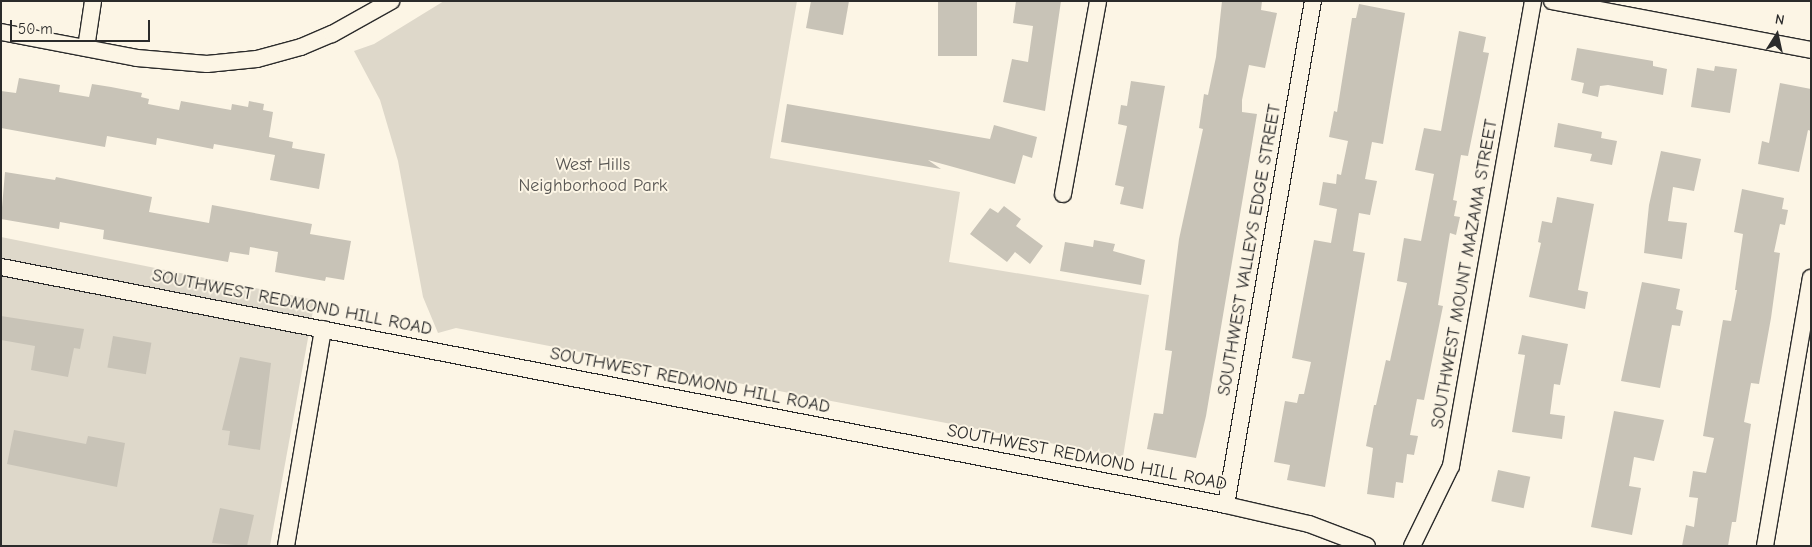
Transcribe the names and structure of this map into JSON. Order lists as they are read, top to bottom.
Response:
{
  "streets": {
    "street": ["SOUTHWEST VALLEYS EDGE STREET", "SOUTHWEST MOUNT MAZAMA STREET", "SOUTHWEST REDMOND HILL ROAD"]
  },
  "crossings": [
    ["SOUTHWEST VALLEYS EDGE STREET", "SOUTHWEST REDMOND HILL ROAD"]
  ],
  "parks": ["West Hills Neighborhood Park"],
  "scale_bar": "50 m",
  "north": "top"
}
